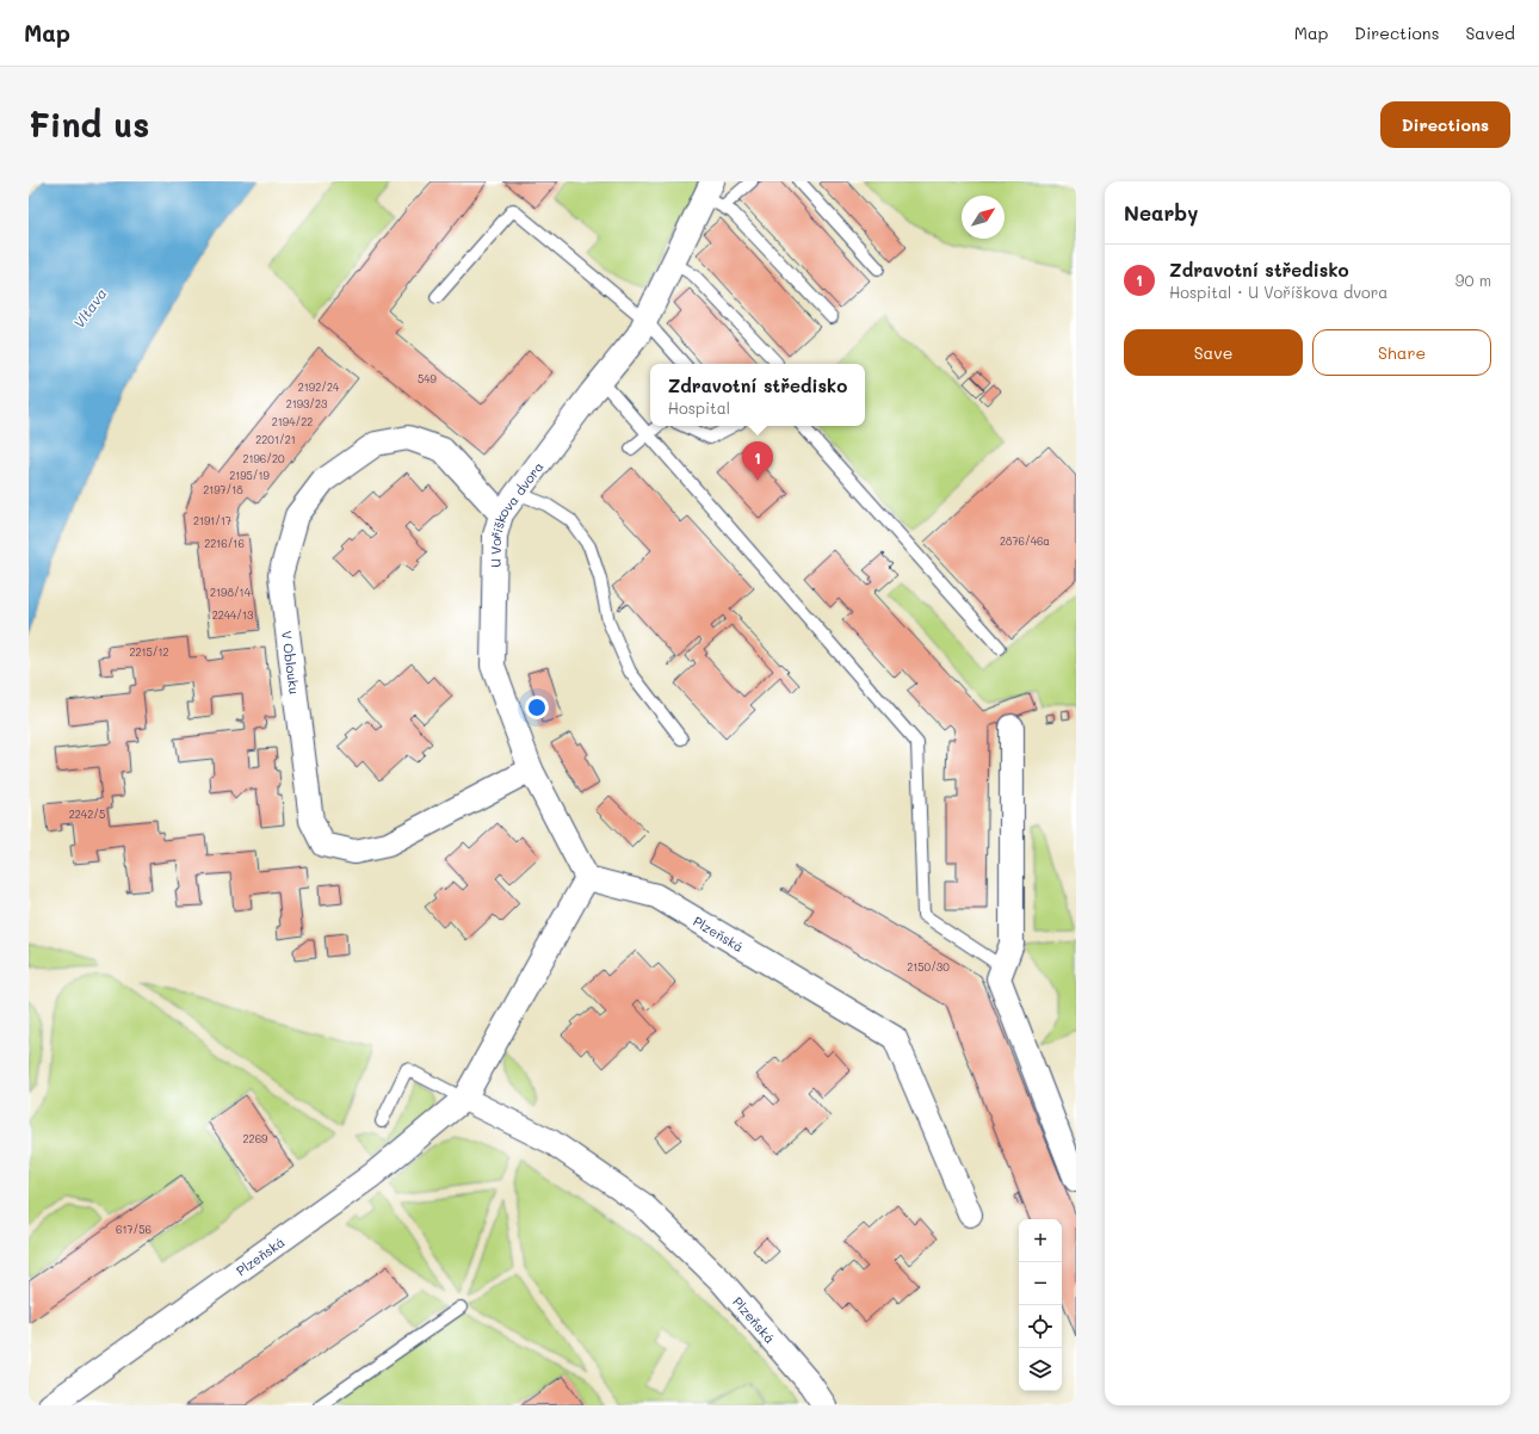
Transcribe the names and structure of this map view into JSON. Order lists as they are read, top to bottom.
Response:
{
  "streets": {
    "street": ["U Voříškova dvora", "V Oblouku", "Plzeňská"]
  },
  "crossings": [
    ["U Voříškova dvora", "V Oblouku"],
    ["U Voříškova dvora", "Plzeňská"]
  ],
  "water": ["Vltava"],
  "house_numbers": [
    "549",
    "2192/24",
    "2193/23",
    "2194/22",
    "2201/21",
    "2196/20",
    "2195/19",
    "2197/18",
    "2191/17",
    "2876/46a",
    "2216/16",
    "2198/14",
    "2244/13",
    "2215/12",
    "2242/5",
    "2150/30",
    "2269",
    "617/56"
  ],
  "north": "top right",
  "page": {
    "header": "Map",
    "nav": ["Map", "Directions", "Saved"],
    "buttons": [
      "Directions",
      ["Save", "Share"]
    ],
    "title": "Find us",
    "heading": "Nearby",
    "list": [
      {
        "mark": "1",
        "name": "Zdravotní středisko",
        "note": "Hospital · U Voříškova dvora",
        "value": "90 m"
      }
    ],
    "popup": ["Zdravotní středisko", "Hospital"],
    "pins": "1",
    "map_buttons": ["+", "−"]
  }
}
